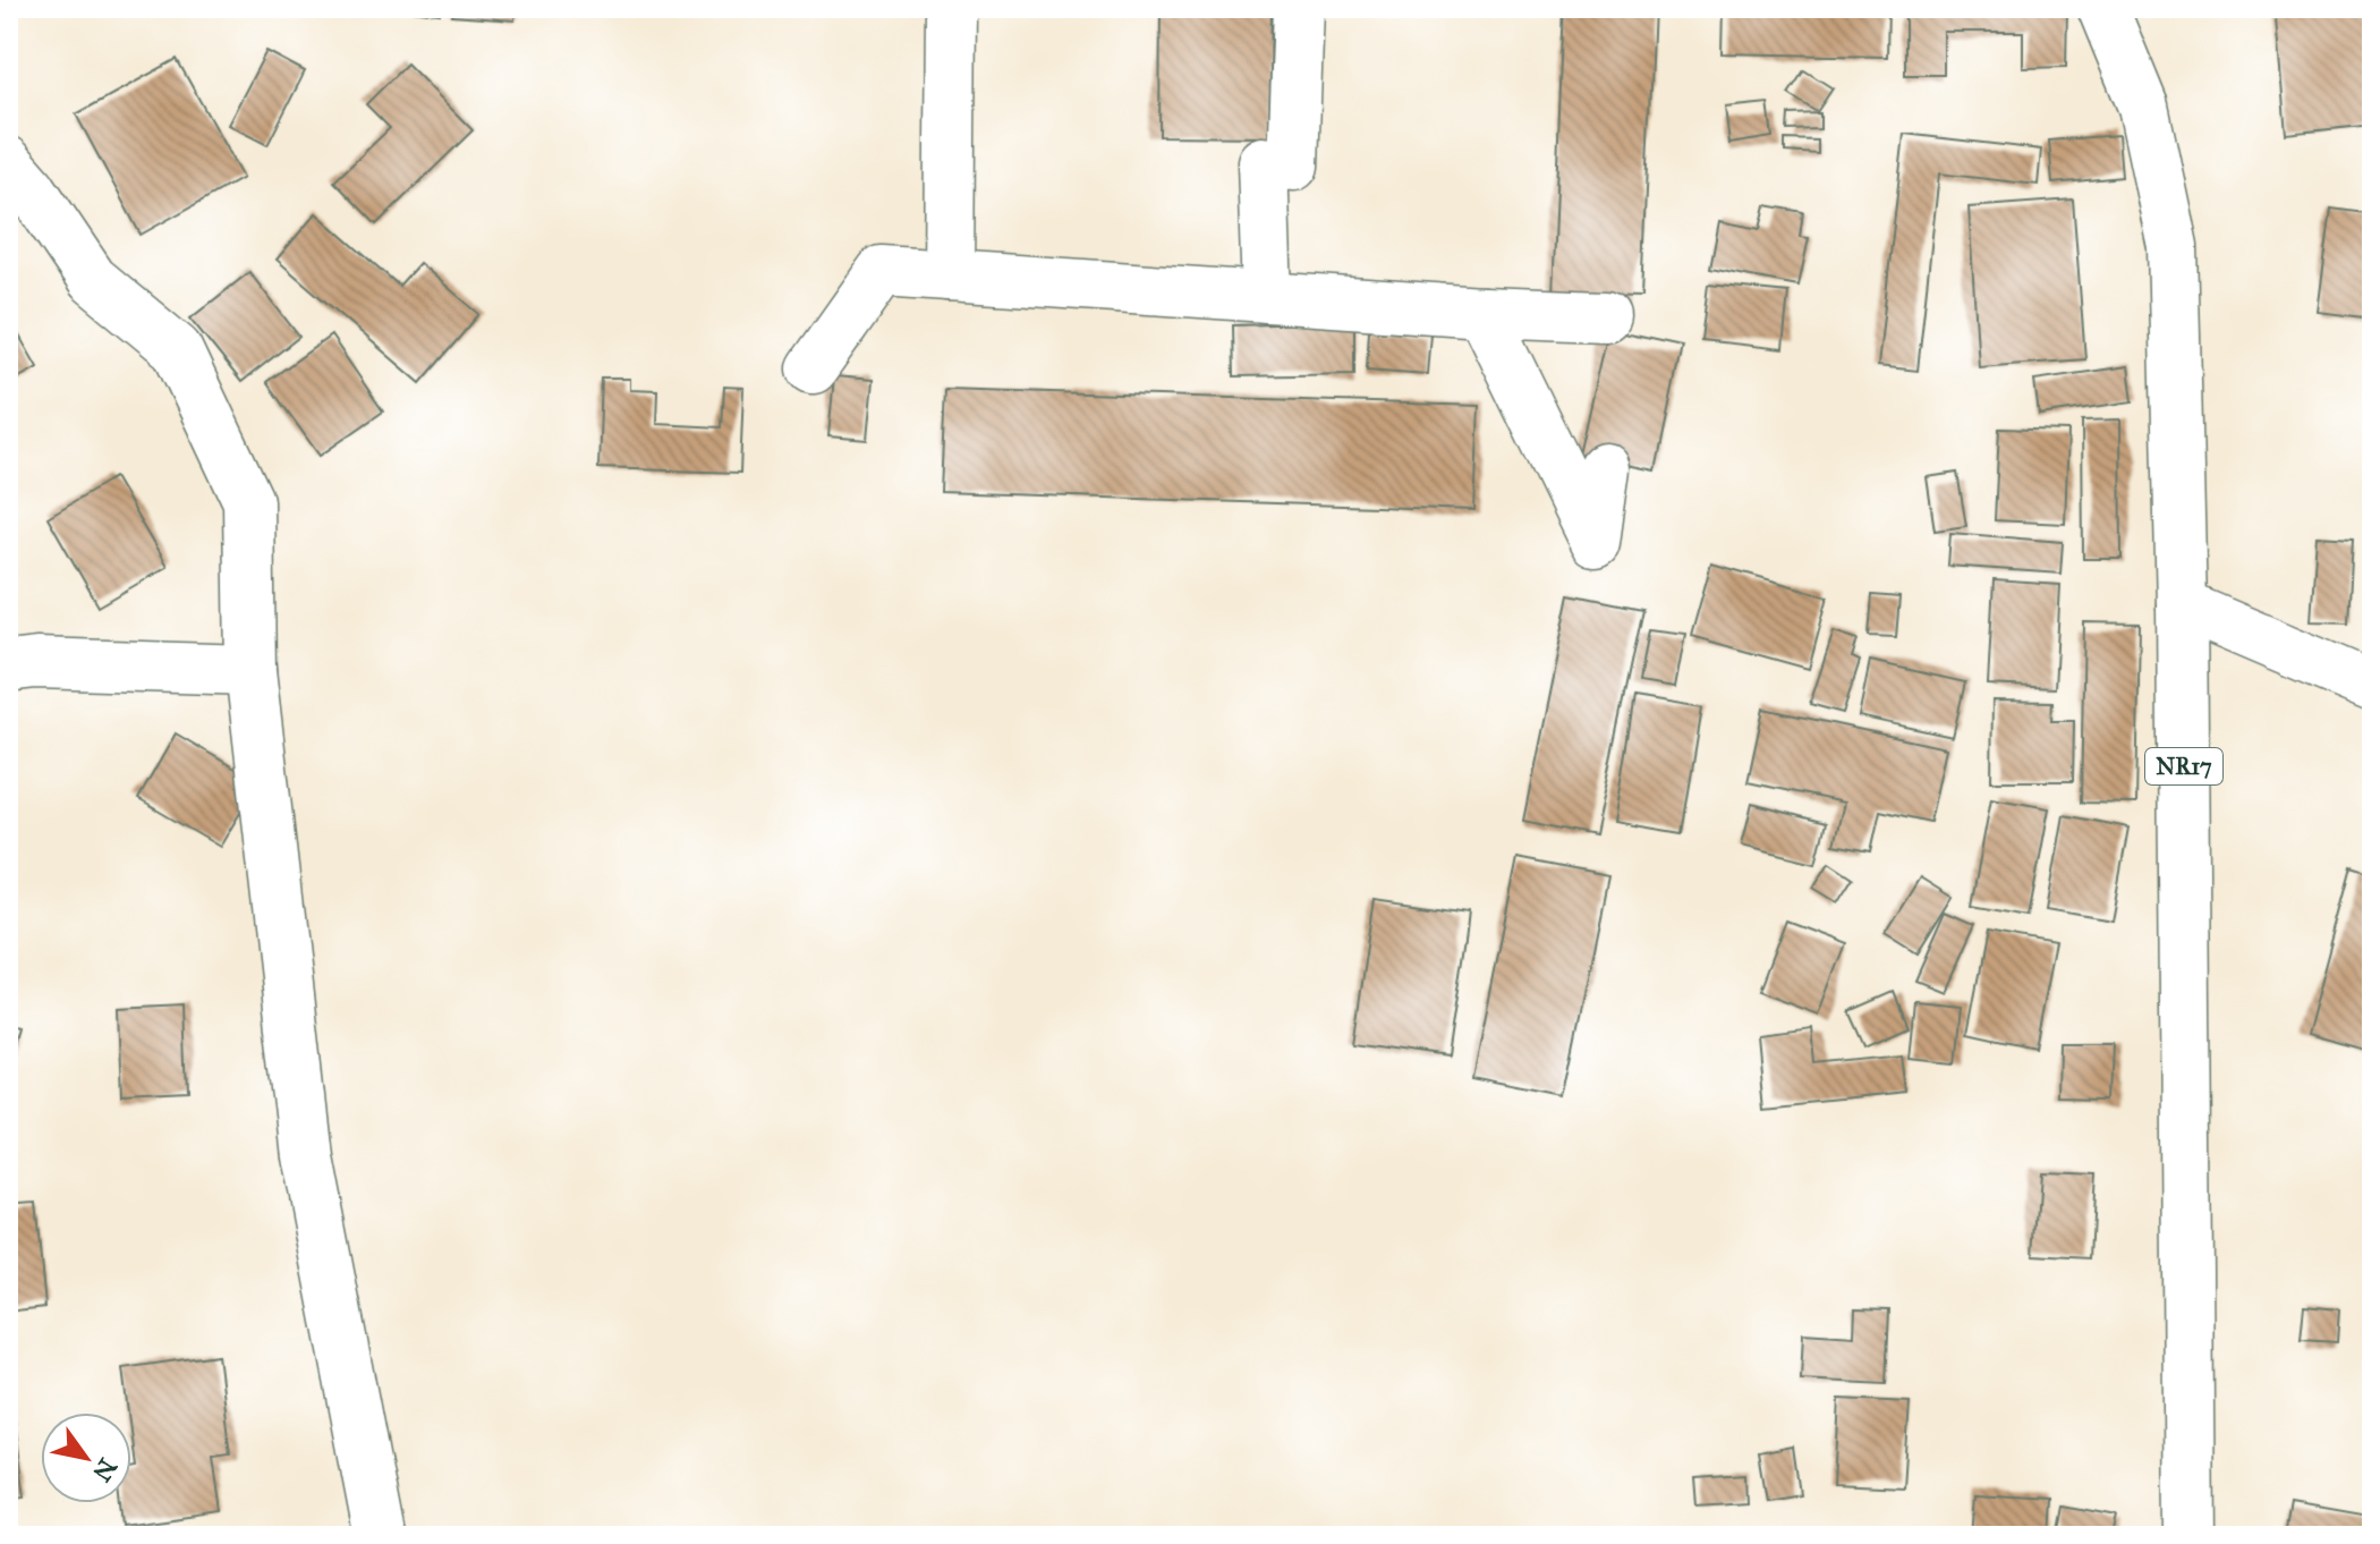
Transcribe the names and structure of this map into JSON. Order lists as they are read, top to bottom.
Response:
{
  "streets": {
    "street": ["NR17"]
  },
  "north": "bottom right"
}
